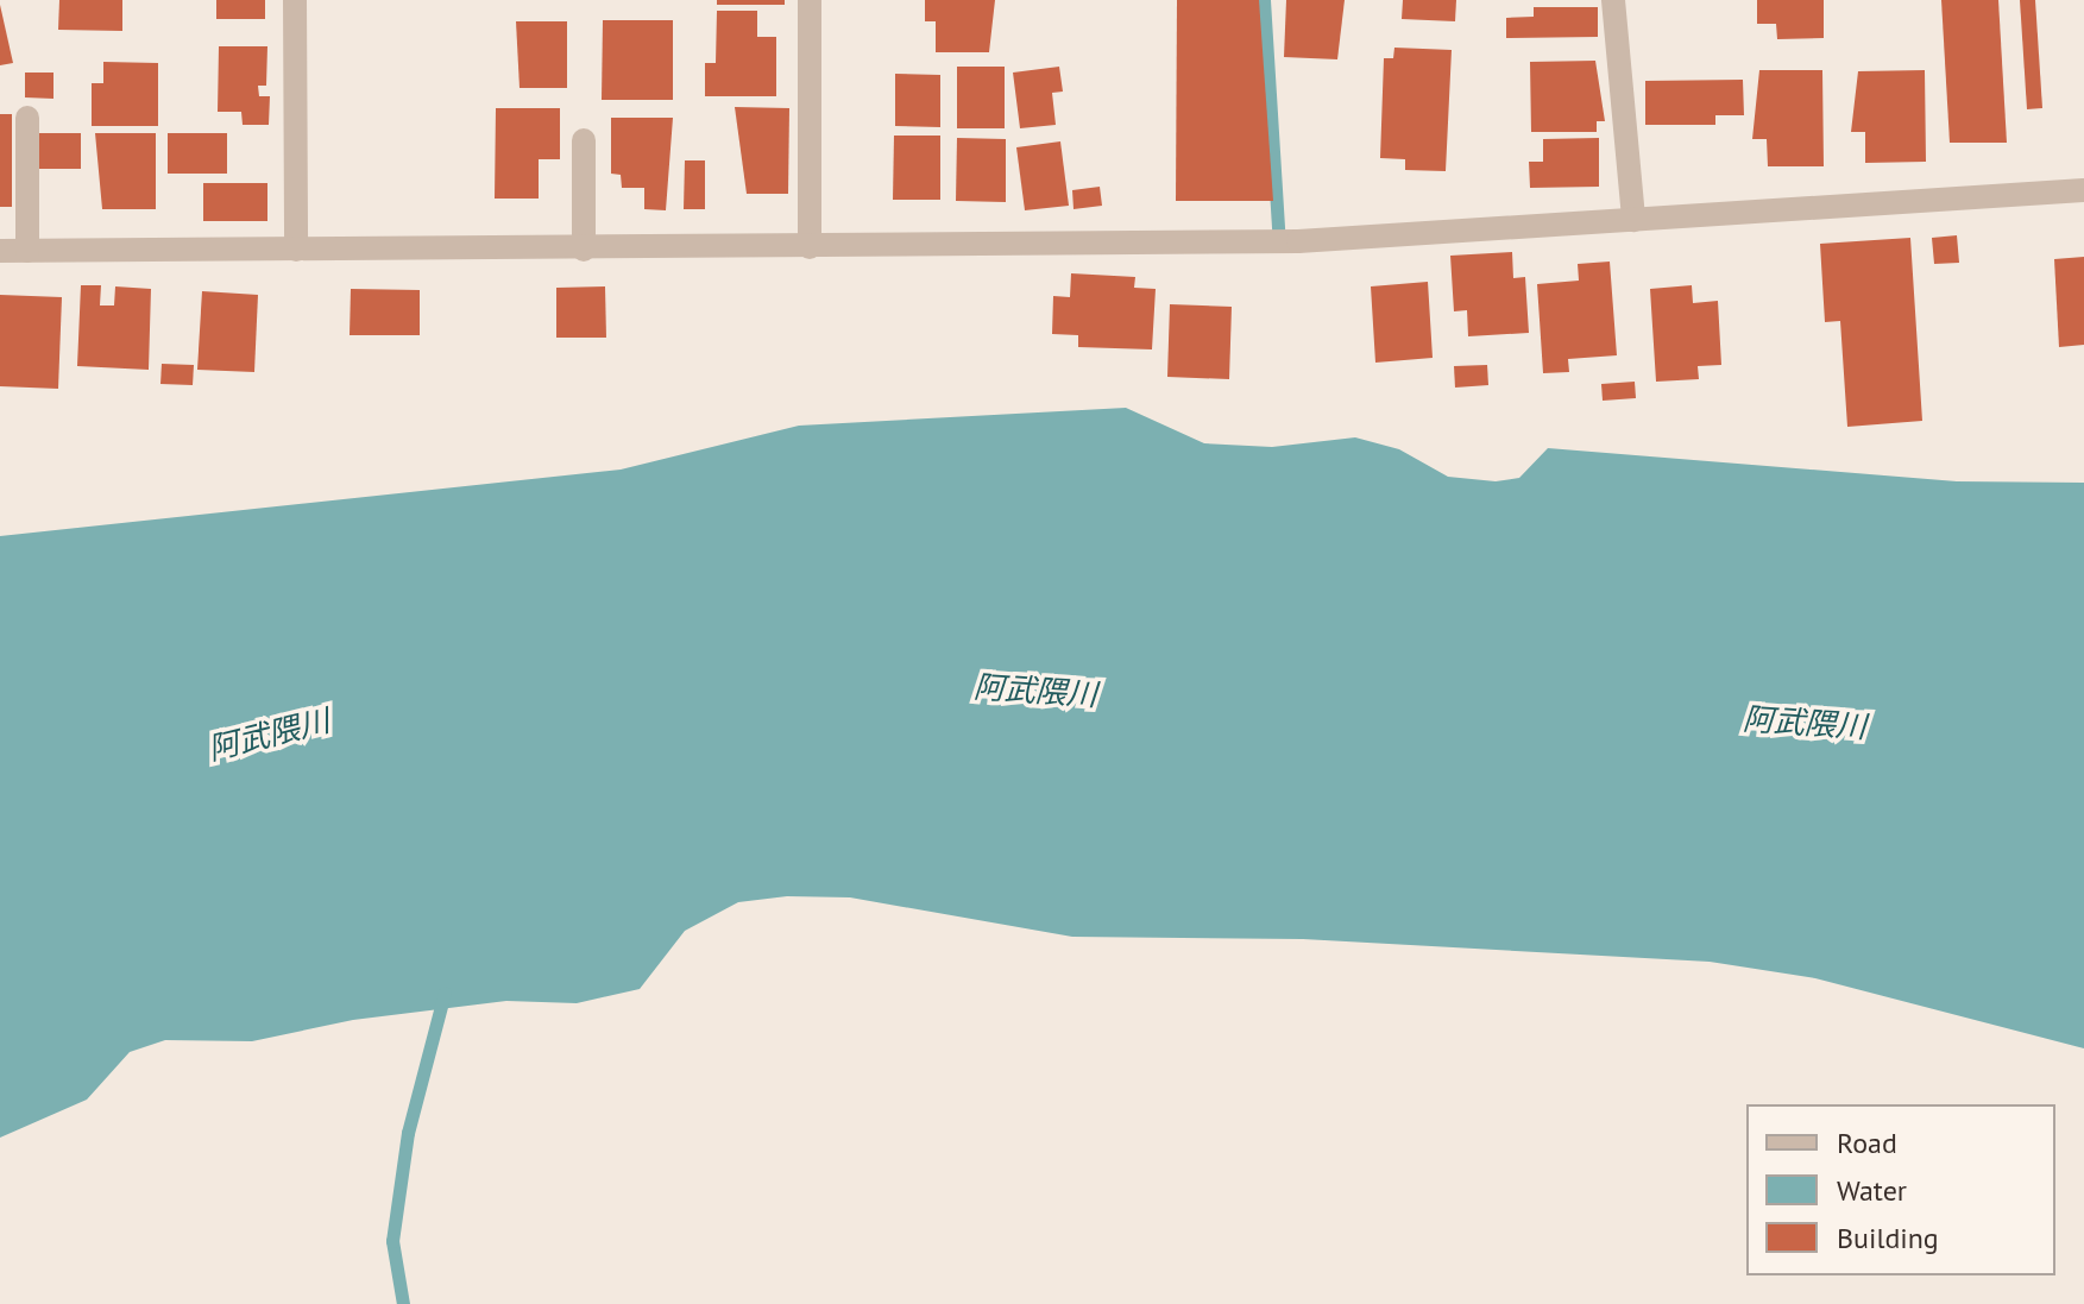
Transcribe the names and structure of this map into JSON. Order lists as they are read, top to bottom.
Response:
{
  "water": ["阿武隈川"],
  "legend": ["Road", "Water", "Building"]
}
